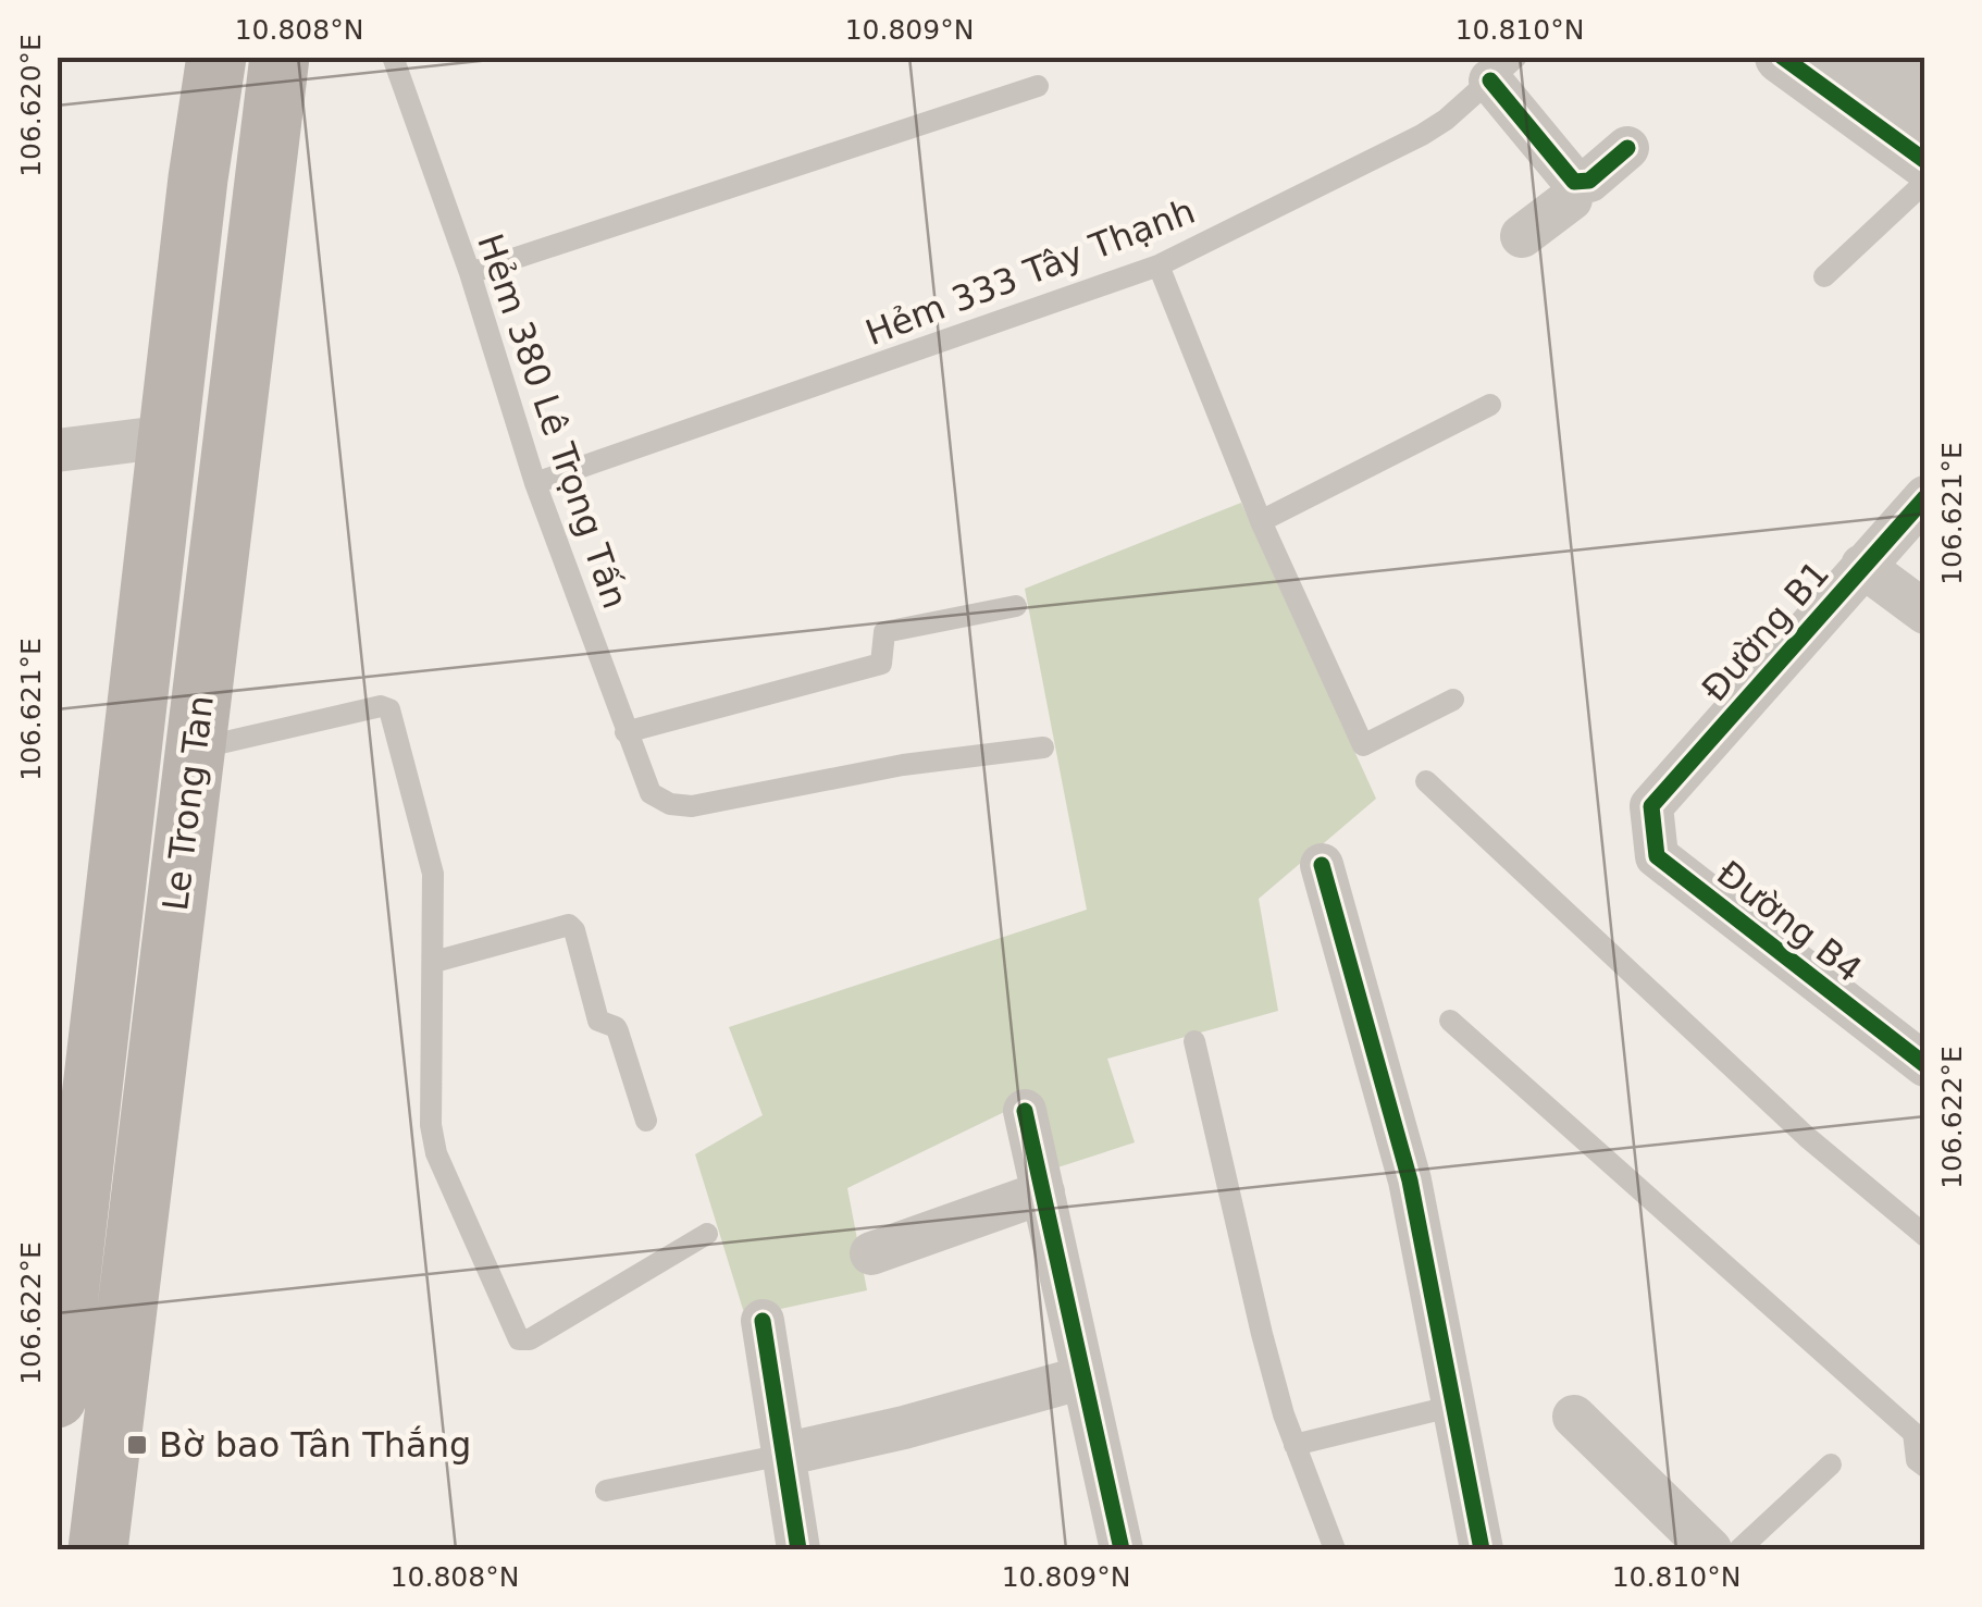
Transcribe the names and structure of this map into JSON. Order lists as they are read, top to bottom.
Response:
{
  "streets": {
    "main road": ["Le Trong Tan"],
    "street": ["Đường B1", "Đường B4"],
    "lane": ["Hẻm 333 Tây Thạnh", "Hẻm 380 Lê Trọng Tấn"]
  },
  "crossings": [
    ["Hẻm 333 Tây Thạnh", "Hẻm 380 Lê Trọng Tấn"],
    ["Đường B1", "Đường B4"]
  ],
  "places": {
    "transit": ["Bờ bao Tân Thắng"]
  },
  "coordinates": [
    "10.808°N",
    "10.809°N",
    "10.810°N",
    "106.620°E",
    "106.621°E",
    "106.622°E"
  ]
}
